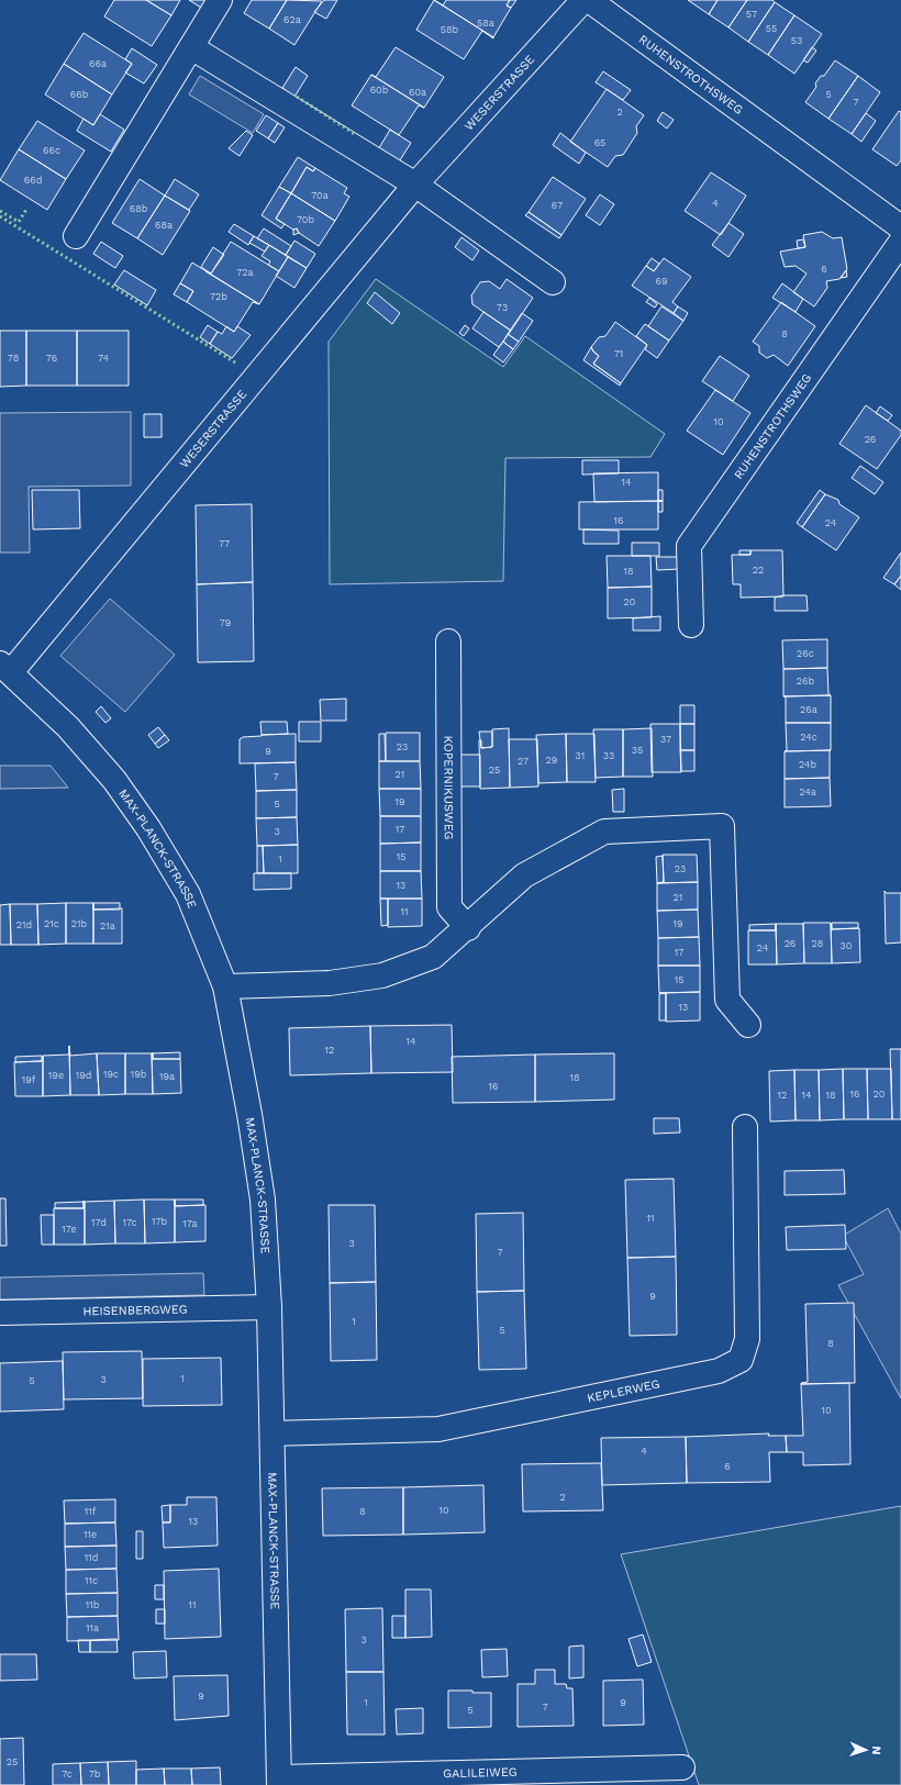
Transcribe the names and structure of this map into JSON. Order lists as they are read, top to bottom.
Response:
{
  "streets": {
    "street": [
      "RUHENSTROTHSWEG",
      "WESERSTRASSE",
      "KOPERNIKUSWEG",
      "MAX-PLANCK-STRASSE",
      "HEISENBERGWEG",
      "KEPLERWEG",
      "GALILEIWEG"
    ]
  },
  "crossings": [
    ["WESERSTRASSE", "MAX-PLANCK-STRASSE"],
    ["MAX-PLANCK-STRASSE", "HEISENBERGWEG"],
    ["MAX-PLANCK-STRASSE", "KEPLERWEG"],
    ["MAX-PLANCK-STRASSE", "GALILEIWEG"]
  ],
  "house_numbers": [
    "57",
    "62a",
    "58a",
    "55",
    "58b",
    "53",
    "66a",
    "60b",
    "60a",
    "66b",
    "5",
    "7",
    "2",
    "65",
    "66c",
    "66d",
    "70a",
    "4",
    "67",
    "68b",
    "70b",
    "68a",
    "6",
    "72a",
    "69",
    "72b",
    "73",
    "8",
    "71",
    "78",
    "76",
    "74",
    "10",
    "26",
    "14",
    "16",
    "24",
    "77",
    "22",
    "18",
    "20",
    "79",
    "26c",
    "26b",
    "26a",
    "24c",
    "37",
    "23",
    "35",
    "9",
    "31",
    "33",
    "29",
    "27",
    "24b",
    "25",
    "21",
    "7",
    "24a",
    "19",
    "5",
    "17",
    "3",
    "15",
    "1",
    "23",
    "13",
    "21",
    "11",
    "21c",
    "21b",
    "19",
    "21d",
    "21a",
    "26",
    "28",
    "30",
    "24",
    "17",
    "15",
    "13",
    "14",
    "12",
    "19c",
    "19b",
    "19e",
    "19d",
    "19a",
    "18",
    "19f",
    "16",
    "16",
    "20",
    "12",
    "14",
    "18",
    "11",
    "17b",
    "17d",
    "17c",
    "17a",
    "17e",
    "3",
    "7",
    "9",
    "1",
    "5",
    "8",
    "1",
    "3",
    "5",
    "10",
    "4",
    "6",
    "2",
    "10",
    "11f",
    "8",
    "13",
    "11e",
    "11d",
    "11c",
    "11b",
    "11",
    "11a",
    "3",
    "9",
    "1",
    "9",
    "7",
    "5",
    "25",
    "7c",
    "7b"
  ],
  "north": "right"
}
